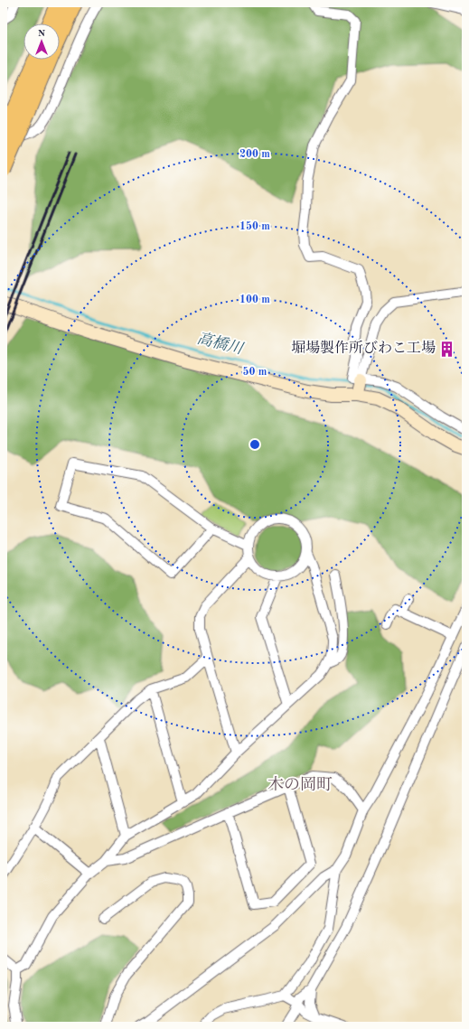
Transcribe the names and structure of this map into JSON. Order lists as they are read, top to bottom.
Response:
{
  "districts": ["木の岡町"],
  "water": ["高橋川"],
  "places": {
    "building": ["堀場製作所びわこ工場"]
  },
  "north": "top",
  "rings": [
    "200 m",
    "150 m",
    "100 m",
    "50 m"
  ]
}
